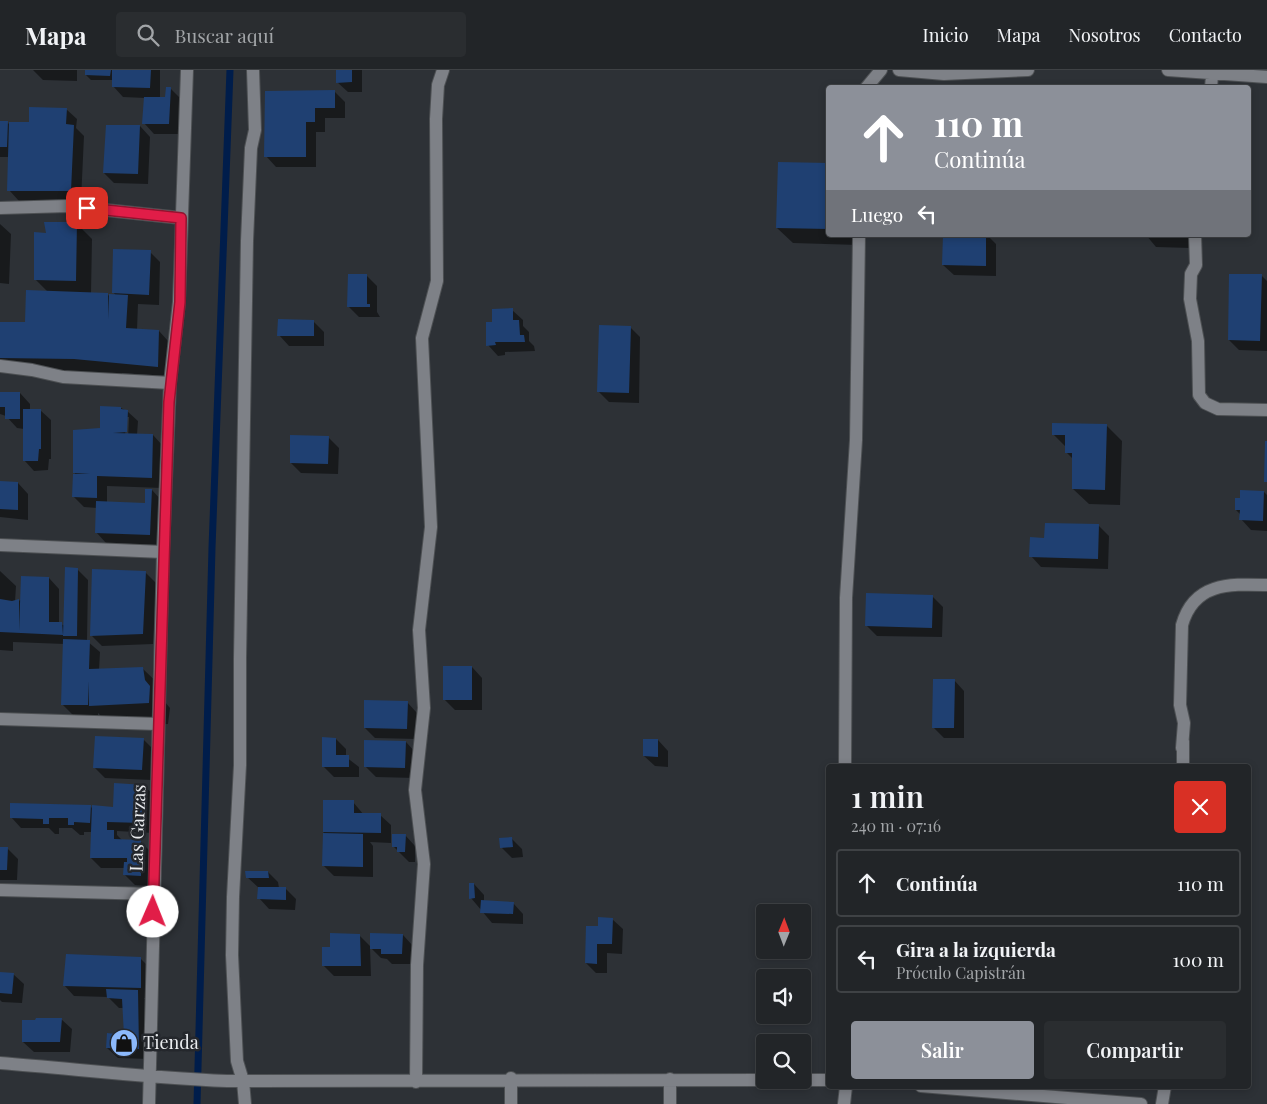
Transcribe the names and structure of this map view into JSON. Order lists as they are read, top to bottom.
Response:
{
  "streets": {
    "street": ["Las Garzas"]
  },
  "places": {
    "shop": ["Tienda"]
  },
  "north": "top",
  "page": {
    "header": "Mapa",
    "search": "Buscar aquí",
    "nav": [
      "Inicio",
      "Mapa",
      "Nosotros",
      "Contacto"
    ],
    "turn": ["110 m", "Continúa"],
    "then": "Luego",
    "heading": ["1 min", "240 m · 07:16"],
    "list": [
      {
        "name": "Continúa",
        "value": "110 m"
      },
      {
        "name": "Gira a la izquierda",
        "note": "Próculo Capistrán",
        "value": "100 m"
      }
    ],
    "buttons": ["Salir", "Compartir"]
  }
}
